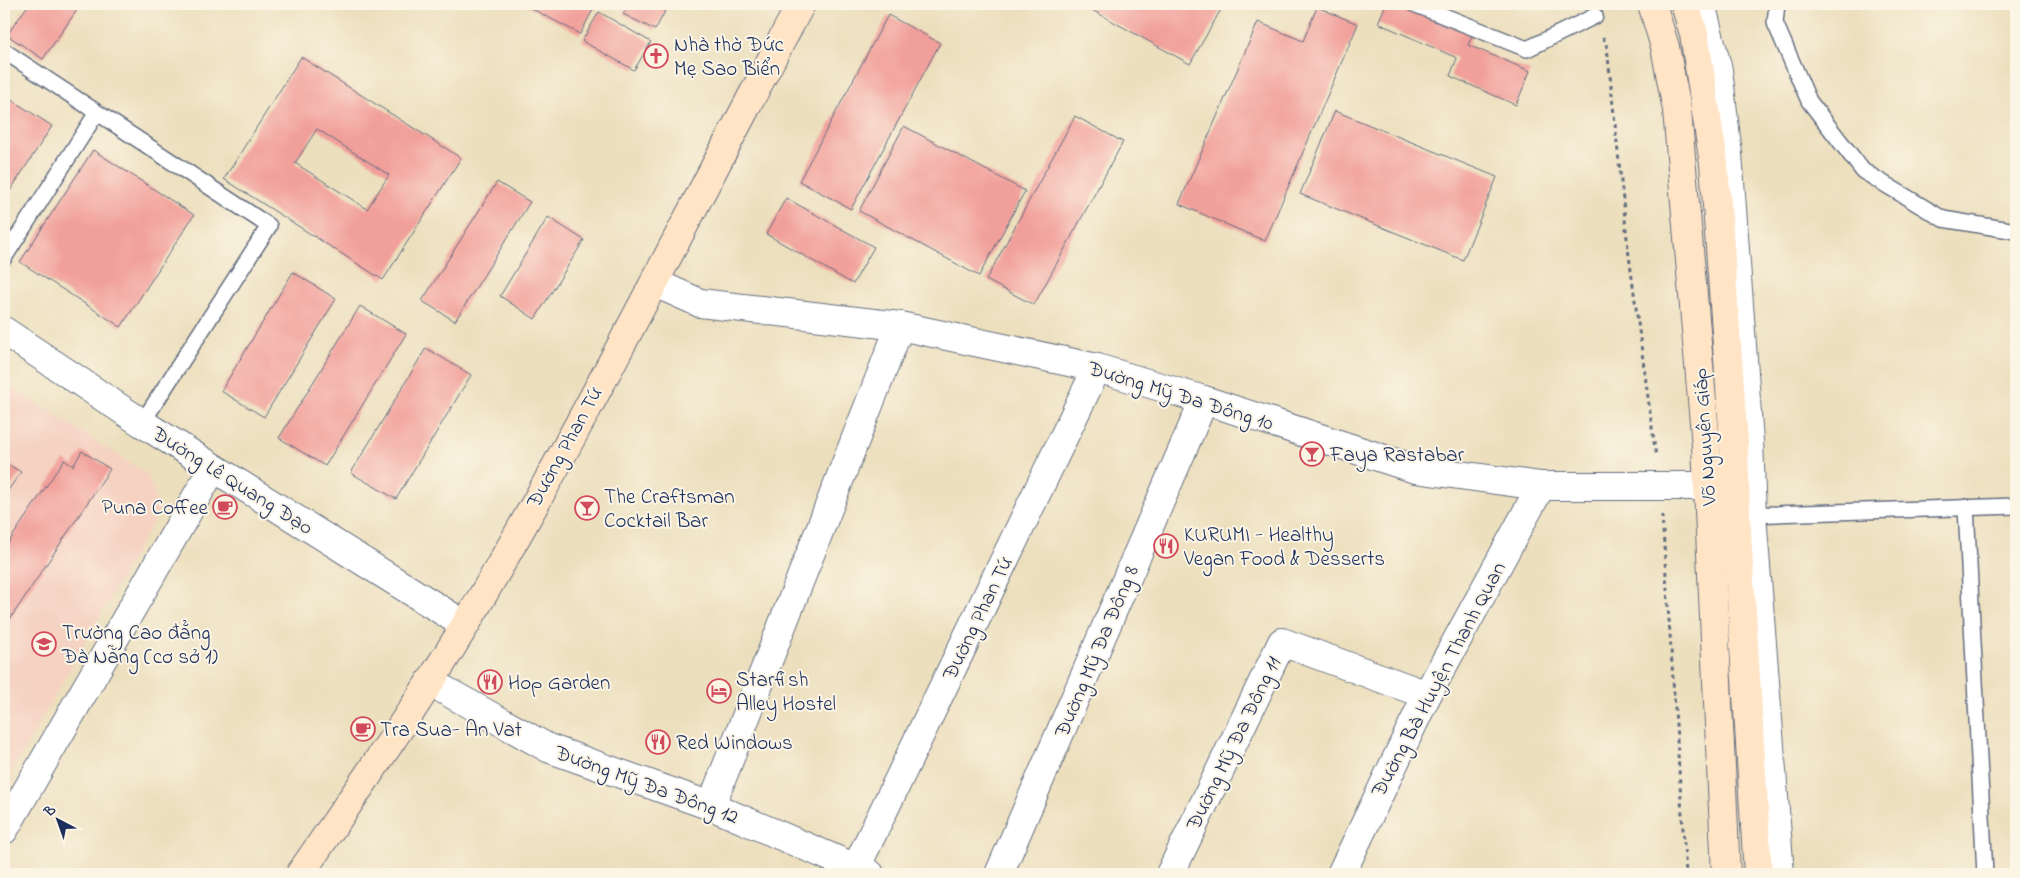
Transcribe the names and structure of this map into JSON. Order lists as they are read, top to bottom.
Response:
{
  "streets": {
    "main road": ["Võ Nguyên Giáp", "Đường Phan Tứ"],
    "street": [
      "Đường Mỹ Đa Đông 10",
      "Đường Lê Quang Đạo",
      "Đường Mỹ Đa Đông 8",
      "Đường Bà Huyện Thanh Quan",
      "Đường Mỹ Đa Đông 11",
      "Đường Mỹ Đa Đông 12"
    ]
  },
  "crossings": [
    ["Đường Mỹ Đa Đông 10", "Võ Nguyên Giáp"],
    ["Đường Mỹ Đa Đông 10", "Đường Phan Tứ"],
    ["Đường Mỹ Đa Đông 10", "Đường Mỹ Đa Đông 8"],
    ["Đường Mỹ Đa Đông 10", "Đường Bà Huyện Thanh Quan"],
    ["Đường Phan Tứ", "Đường Lê Quang Đạo"],
    ["Đường Phan Tứ", "Đường Mỹ Đa Đông 12"],
    ["Đường Bà Huyện Thanh Quan", "Đường Mỹ Đa Đông 11"]
  ],
  "places": {
    "church": ["Nhà thờ Đức Mẹ Sao Biển"],
    "bar": ["Faya Rastabar", "The Craftsman Cocktail Bar"],
    "cafe": ["Puna Coffee", "Tra Sua- An Vat"],
    "restaurant": ["KURUMI - Healthy Vegan Food & Desserts", "Hop Garden", "Red Windows"],
    "school or university": ["Trường Cao đẳng Đà Nẵng (cơ sở 1)"],
    "hotel": ["Starfish Alley Hostel"]
  },
  "north": "top left"
}
